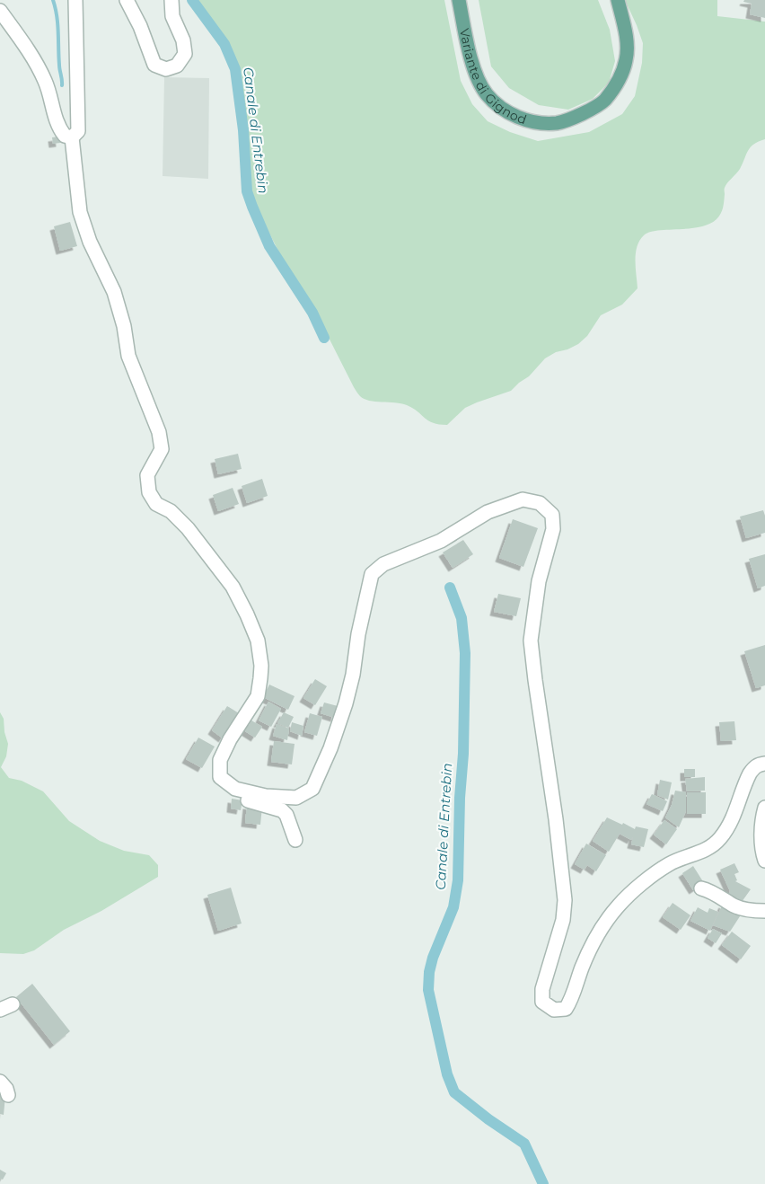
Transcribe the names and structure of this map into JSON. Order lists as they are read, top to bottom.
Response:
{
  "streets": {
    "main road": ["Variante di Gignod"]
  },
  "water": ["Canale di Entrebin"]
}
